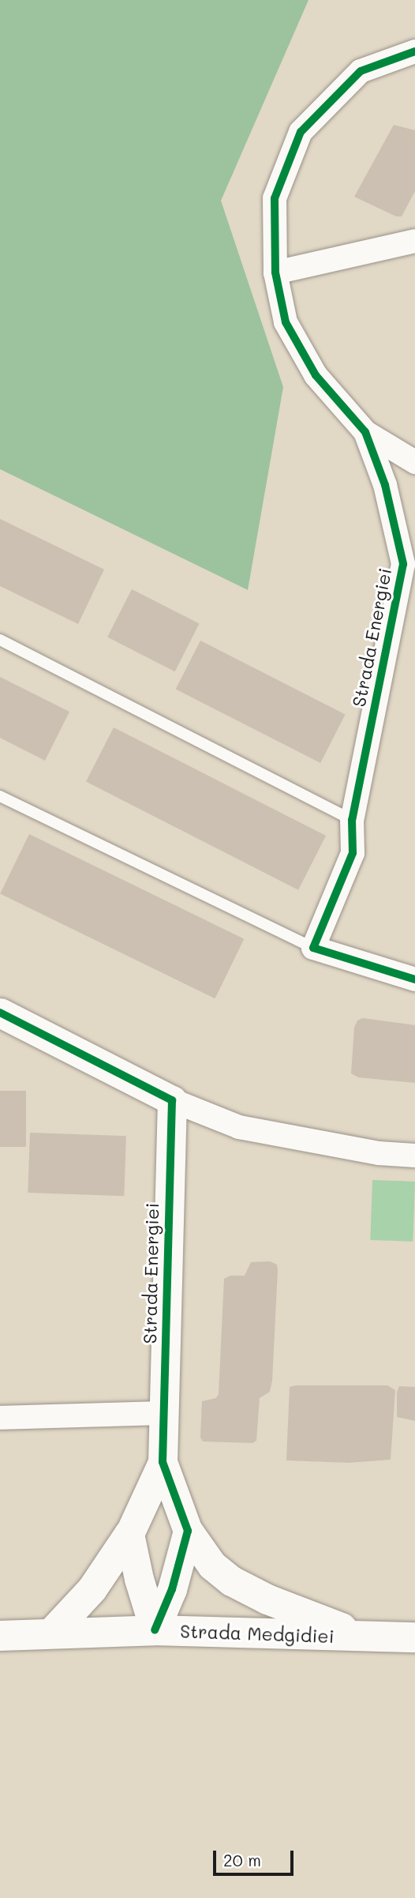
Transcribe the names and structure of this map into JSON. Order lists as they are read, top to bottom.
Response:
{
  "streets": {
    "main road": ["Strada Medgidiei"],
    "street": ["Strada Energiei"]
  },
  "scale_bar": "20 m"
}
